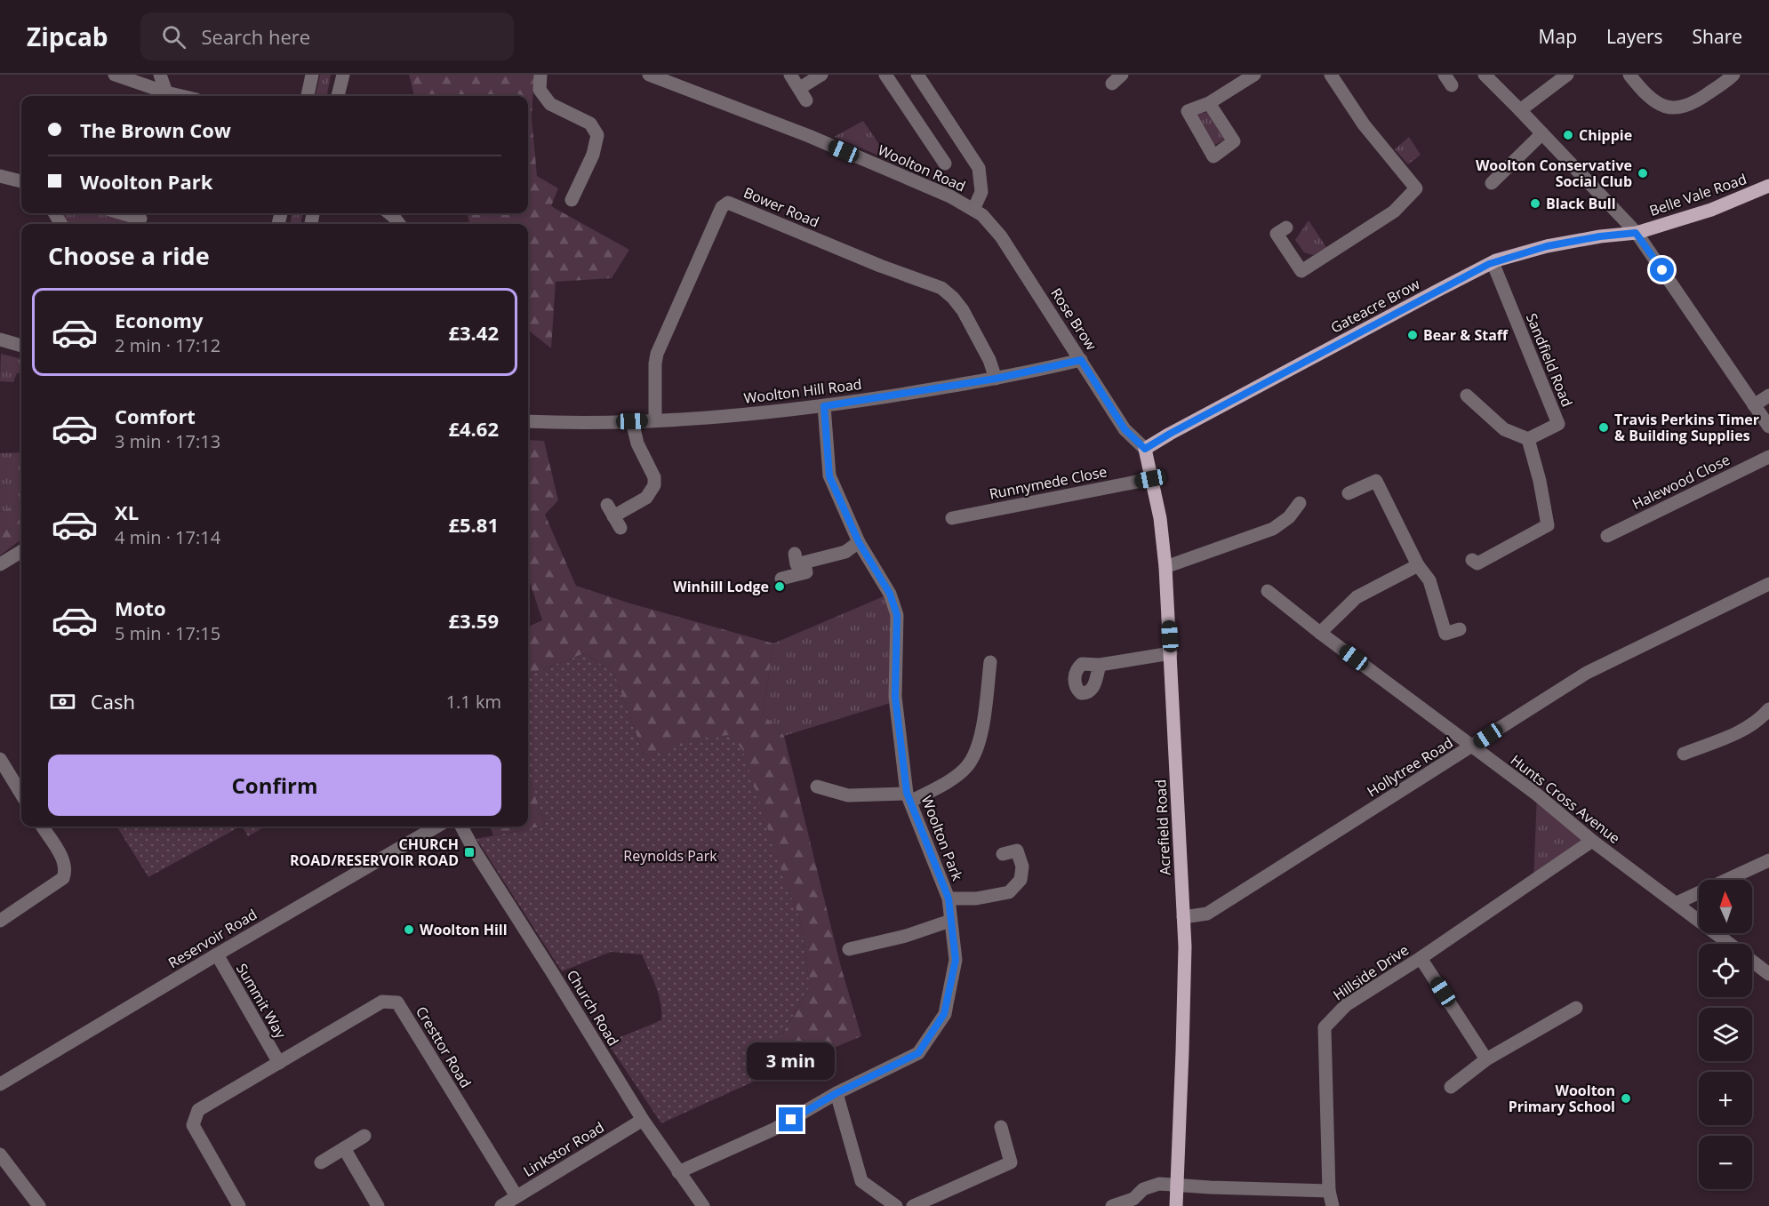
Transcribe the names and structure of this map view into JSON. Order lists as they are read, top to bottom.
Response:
{
  "streets": {
    "main road": ["Belle Vale Road", "Gateacre Brow", "Acrefield Road"],
    "street": [
      "Woolton Road",
      "Bower Road",
      "Rose Brow",
      "Sandfield Road",
      "Woolton Hill Road",
      "Halewood Close",
      "Runnymede Close",
      "Hollytree Road",
      "Hunts Cross Avenue",
      "Woolton Park",
      "Reservoir Road",
      "Hillside Drive",
      "Summit Way",
      "Church Road",
      "Cresttor Road",
      "Linkstor Road"
    ]
  },
  "crossings": [
    ["Woolton Road", "Rose Brow"],
    ["Belle Vale Road", "Gateacre Brow"],
    ["Bower Road", "Woolton Hill Road"],
    ["Gateacre Brow", "Rose Brow"],
    ["Gateacre Brow", "Sandfield Road"],
    ["Gateacre Brow", "Acrefield Road"],
    ["Rose Brow", "Woolton Hill Road"],
    ["Rose Brow", "Acrefield Road"],
    ["Woolton Hill Road", "Woolton Park"],
    ["Runnymede Close", "Acrefield Road"],
    ["Hollytree Road", "Hunts Cross Avenue"],
    ["Hollytree Road", "Acrefield Road"],
    ["Hunts Cross Avenue", "Hillside Drive"],
    ["Woolton Park", "Church Road"],
    ["Reservoir Road", "Summit Way"],
    ["Summit Way", "Cresttor Road"],
    ["Church Road", "Linkstor Road"],
    ["Cresttor Road", "Linkstor Road"]
  ],
  "parks": ["Reynolds Park"],
  "places": {
    "other": [
      "Chippie",
      "Woolton Conservative Social Club",
      "Black Bull",
      "Bear & Staff",
      "Travis Perkins Timer & Building Supplies",
      "Winhill Lodge",
      "Woolton Hill",
      "Woolton Primary School"
    ],
    "transit": ["CHURCH ROAD/RESERVOIR ROAD"]
  },
  "north": "top",
  "page": {
    "header": "Zipcab",
    "search": "Search here",
    "nav": ["Map", "Layers", "Share"],
    "banner": ["The Brown Cow", "Woolton Park"],
    "heading": "Choose a ride",
    "list": [
      {
        "name": "Economy",
        "note": "2 min · 17:12",
        "value": "£3.42"
      },
      {
        "name": "Comfort",
        "note": "3 min · 17:13",
        "value": "£4.62"
      },
      {
        "name": "XL",
        "note": "4 min · 17:14",
        "value": "£5.81"
      },
      {
        "name": "Moto",
        "note": "5 min · 17:15",
        "value": "£3.59"
      }
    ],
    "pay": ["Cash", "1.1 km"],
    "buttons": "Confirm",
    "map_buttons": ["+", "−"],
    "bubble": "3 min"
  }
}
